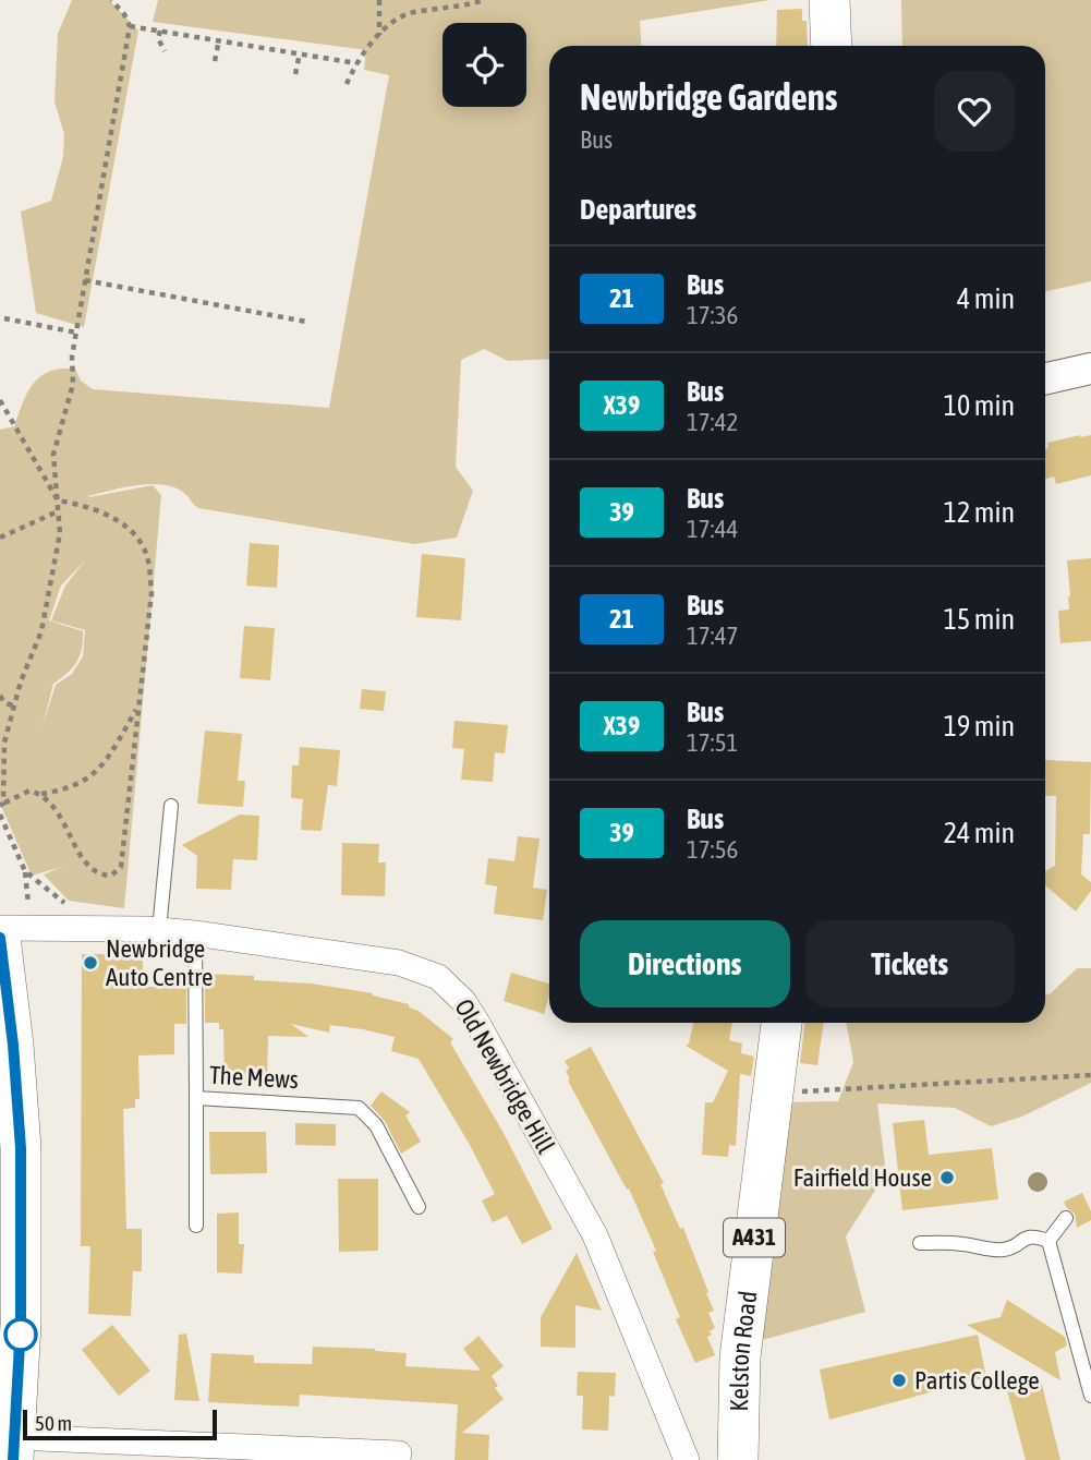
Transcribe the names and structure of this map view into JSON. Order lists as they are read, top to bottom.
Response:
{
  "streets": {
    "main road": ["A431", "Kelston Road"],
    "street": ["Old Newbridge Hill"],
    "lane": ["The Mews"]
  },
  "crossings": [
    ["Old Newbridge Hill", "The Mews"]
  ],
  "places": ["Newbridge Auto Centre", "Fairfield House", "Partis College"],
  "lines": ["bus line 21"],
  "scale_bar": "50 m",
  "page": {
    "heading": [
      ["Newbridge Gardens", "Bus"],
      "Departures"
    ],
    "list": [
      {
        "mark": "21",
        "name": "Bus",
        "note": "17:36",
        "value": "4 min"
      },
      {
        "mark": "X39",
        "name": "Bus",
        "note": "17:42",
        "value": "10 min"
      },
      {
        "mark": "39",
        "name": "Bus",
        "note": "17:44",
        "value": "12 min"
      },
      {
        "mark": "21",
        "name": "Bus",
        "note": "17:47",
        "value": "15 min"
      },
      {
        "mark": "X39",
        "name": "Bus",
        "note": "17:51",
        "value": "19 min"
      },
      {
        "mark": "39",
        "name": "Bus",
        "note": "17:56",
        "value": "24 min"
      }
    ],
    "buttons": ["Directions", "Tickets"],
    "scale": "50 m"
  }
}
